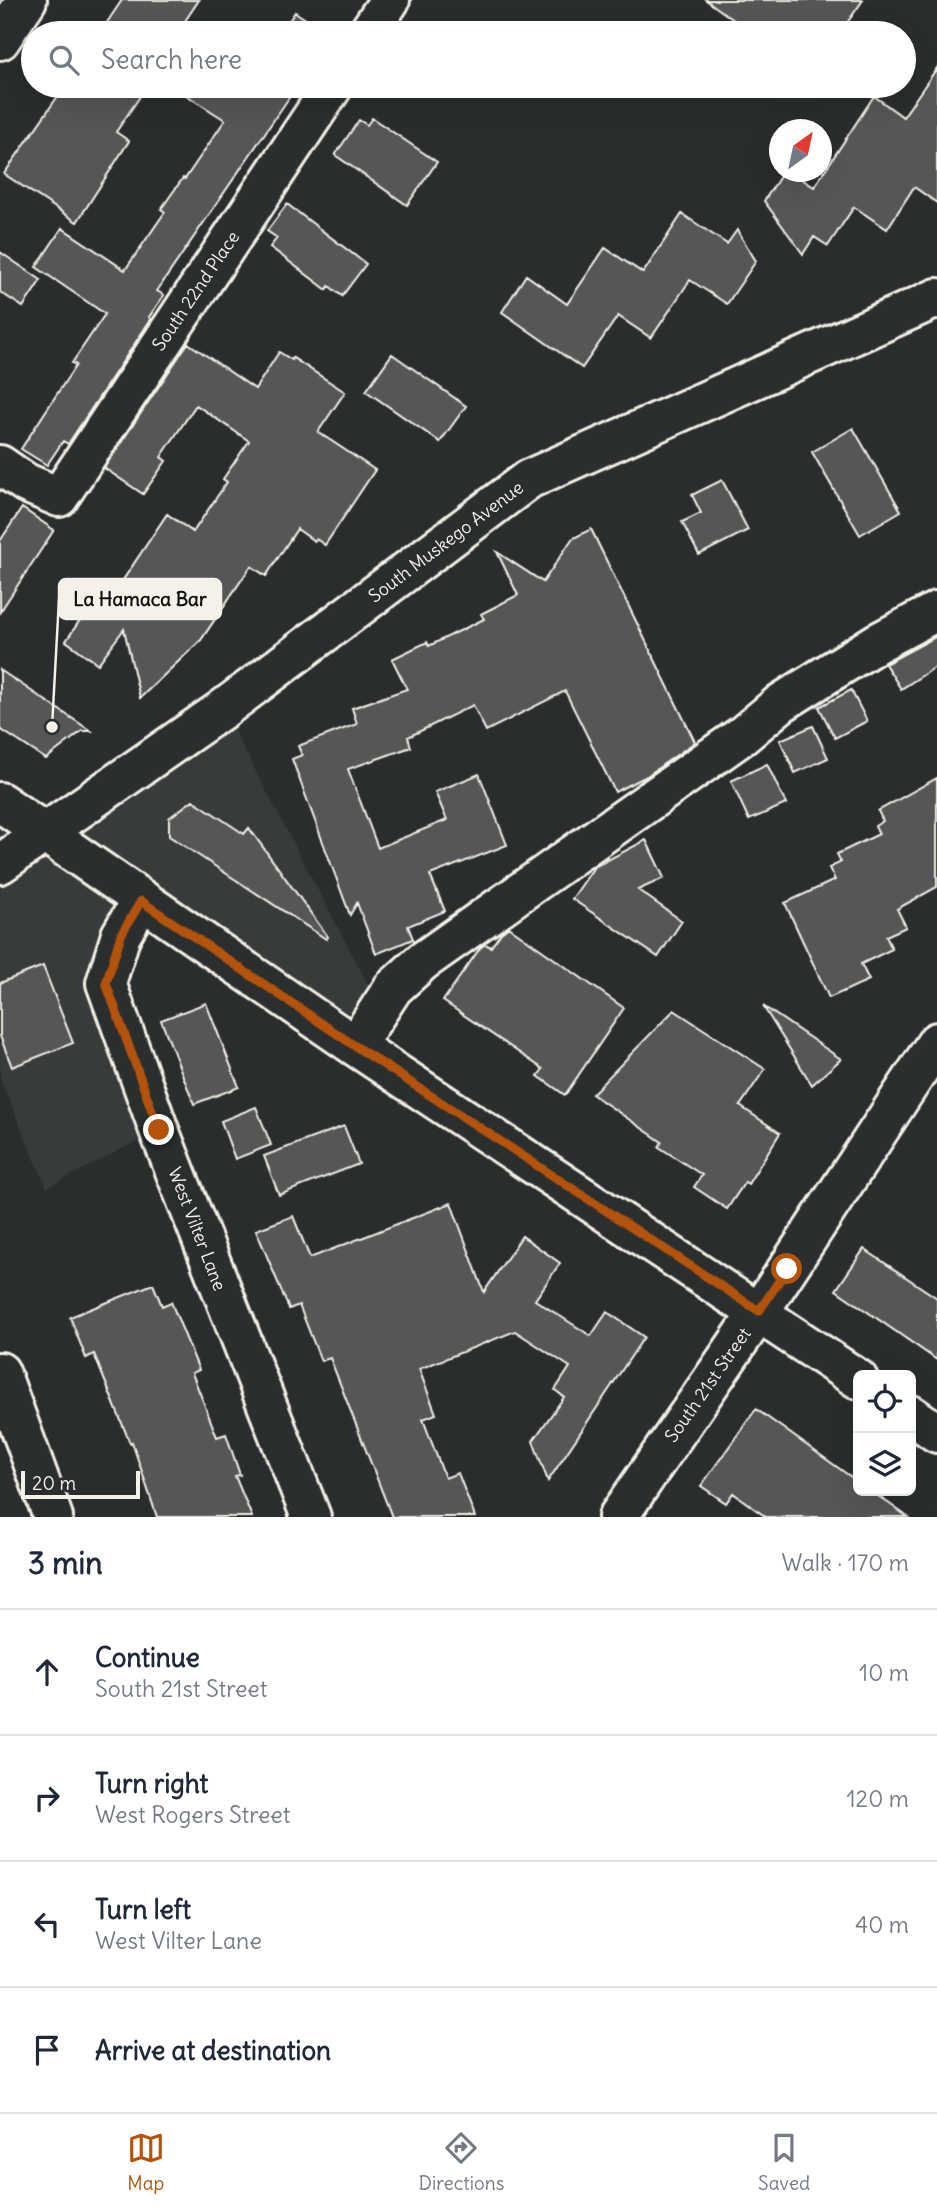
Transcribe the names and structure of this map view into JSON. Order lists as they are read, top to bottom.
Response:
{
  "streets": {
    "street": [
      "South 22nd Place",
      "South Muskego Avenue",
      "West Vilter Lane",
      "South 21st Street"
    ]
  },
  "places": ["La Hamaca Bar"],
  "scale_bar": "20 m",
  "north": "top right",
  "page": {
    "search": "Search here",
    "scale": "20 m",
    "heading": ["3 min", "Walk · 170 m"],
    "list": [
      ["Continue", "South 21st Street", "10 m"],
      ["Turn right", "West Rogers Street", "120 m"],
      ["Turn left", "West Vilter Lane", "40 m"],
      "Arrive at destination"
    ],
    "nav": ["Map", "Directions", "Saved"]
  }
}
